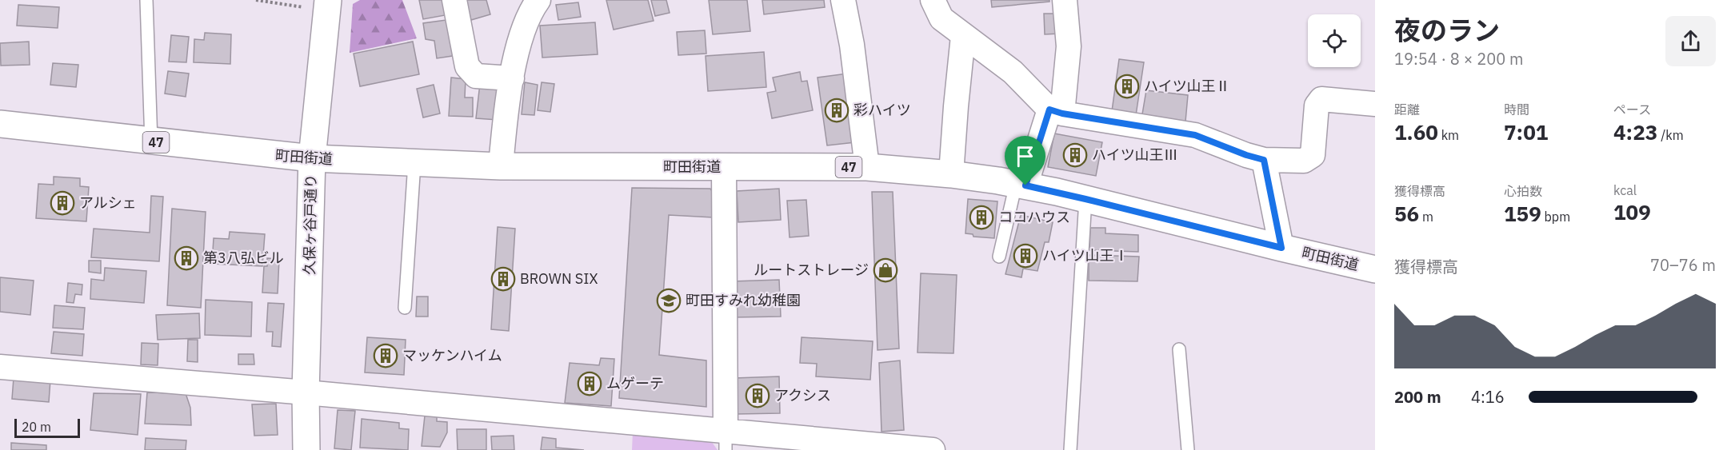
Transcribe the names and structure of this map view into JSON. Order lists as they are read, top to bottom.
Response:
{
  "streets": {
    "main road": ["47", "町田街道", "久保ヶ谷戸通り"]
  },
  "crossings": [
    ["町田街道", "久保ヶ谷戸通り"]
  ],
  "places": {
    "building": [
      "ハイツ山王Ⅱ",
      "彩ハイツ",
      "ハイツ山王Ⅲ",
      "アルシェ",
      "ココハウス",
      "ハイツ山王Ⅰ",
      "第3八弘ビル",
      "BROWN SIX",
      "マッケンハイム",
      "ムゲーテ",
      "アクシス"
    ],
    "shop": ["ルートストレージ"],
    "school or university": ["町田すみれ幼稚園"]
  },
  "scale_bar": "20 m",
  "page": {
    "heading": ["夜のラン", "19:54 · 8 × 200 m"],
    "stats": [
      ["距離", "1.60 km"],
      ["時間", "7:01"],
      ["ペース", "4:23 /km"],
      ["獲得標高", "56 m"],
      ["心拍数", "159 bpm"],
      ["kcal", "109"]
    ],
    "chart": ["獲得標高", "70–76 m"],
    "list": [
      {
        "name": "200 m",
        "note": "4:16"
      }
    ],
    "scale": "20 m"
  }
}
